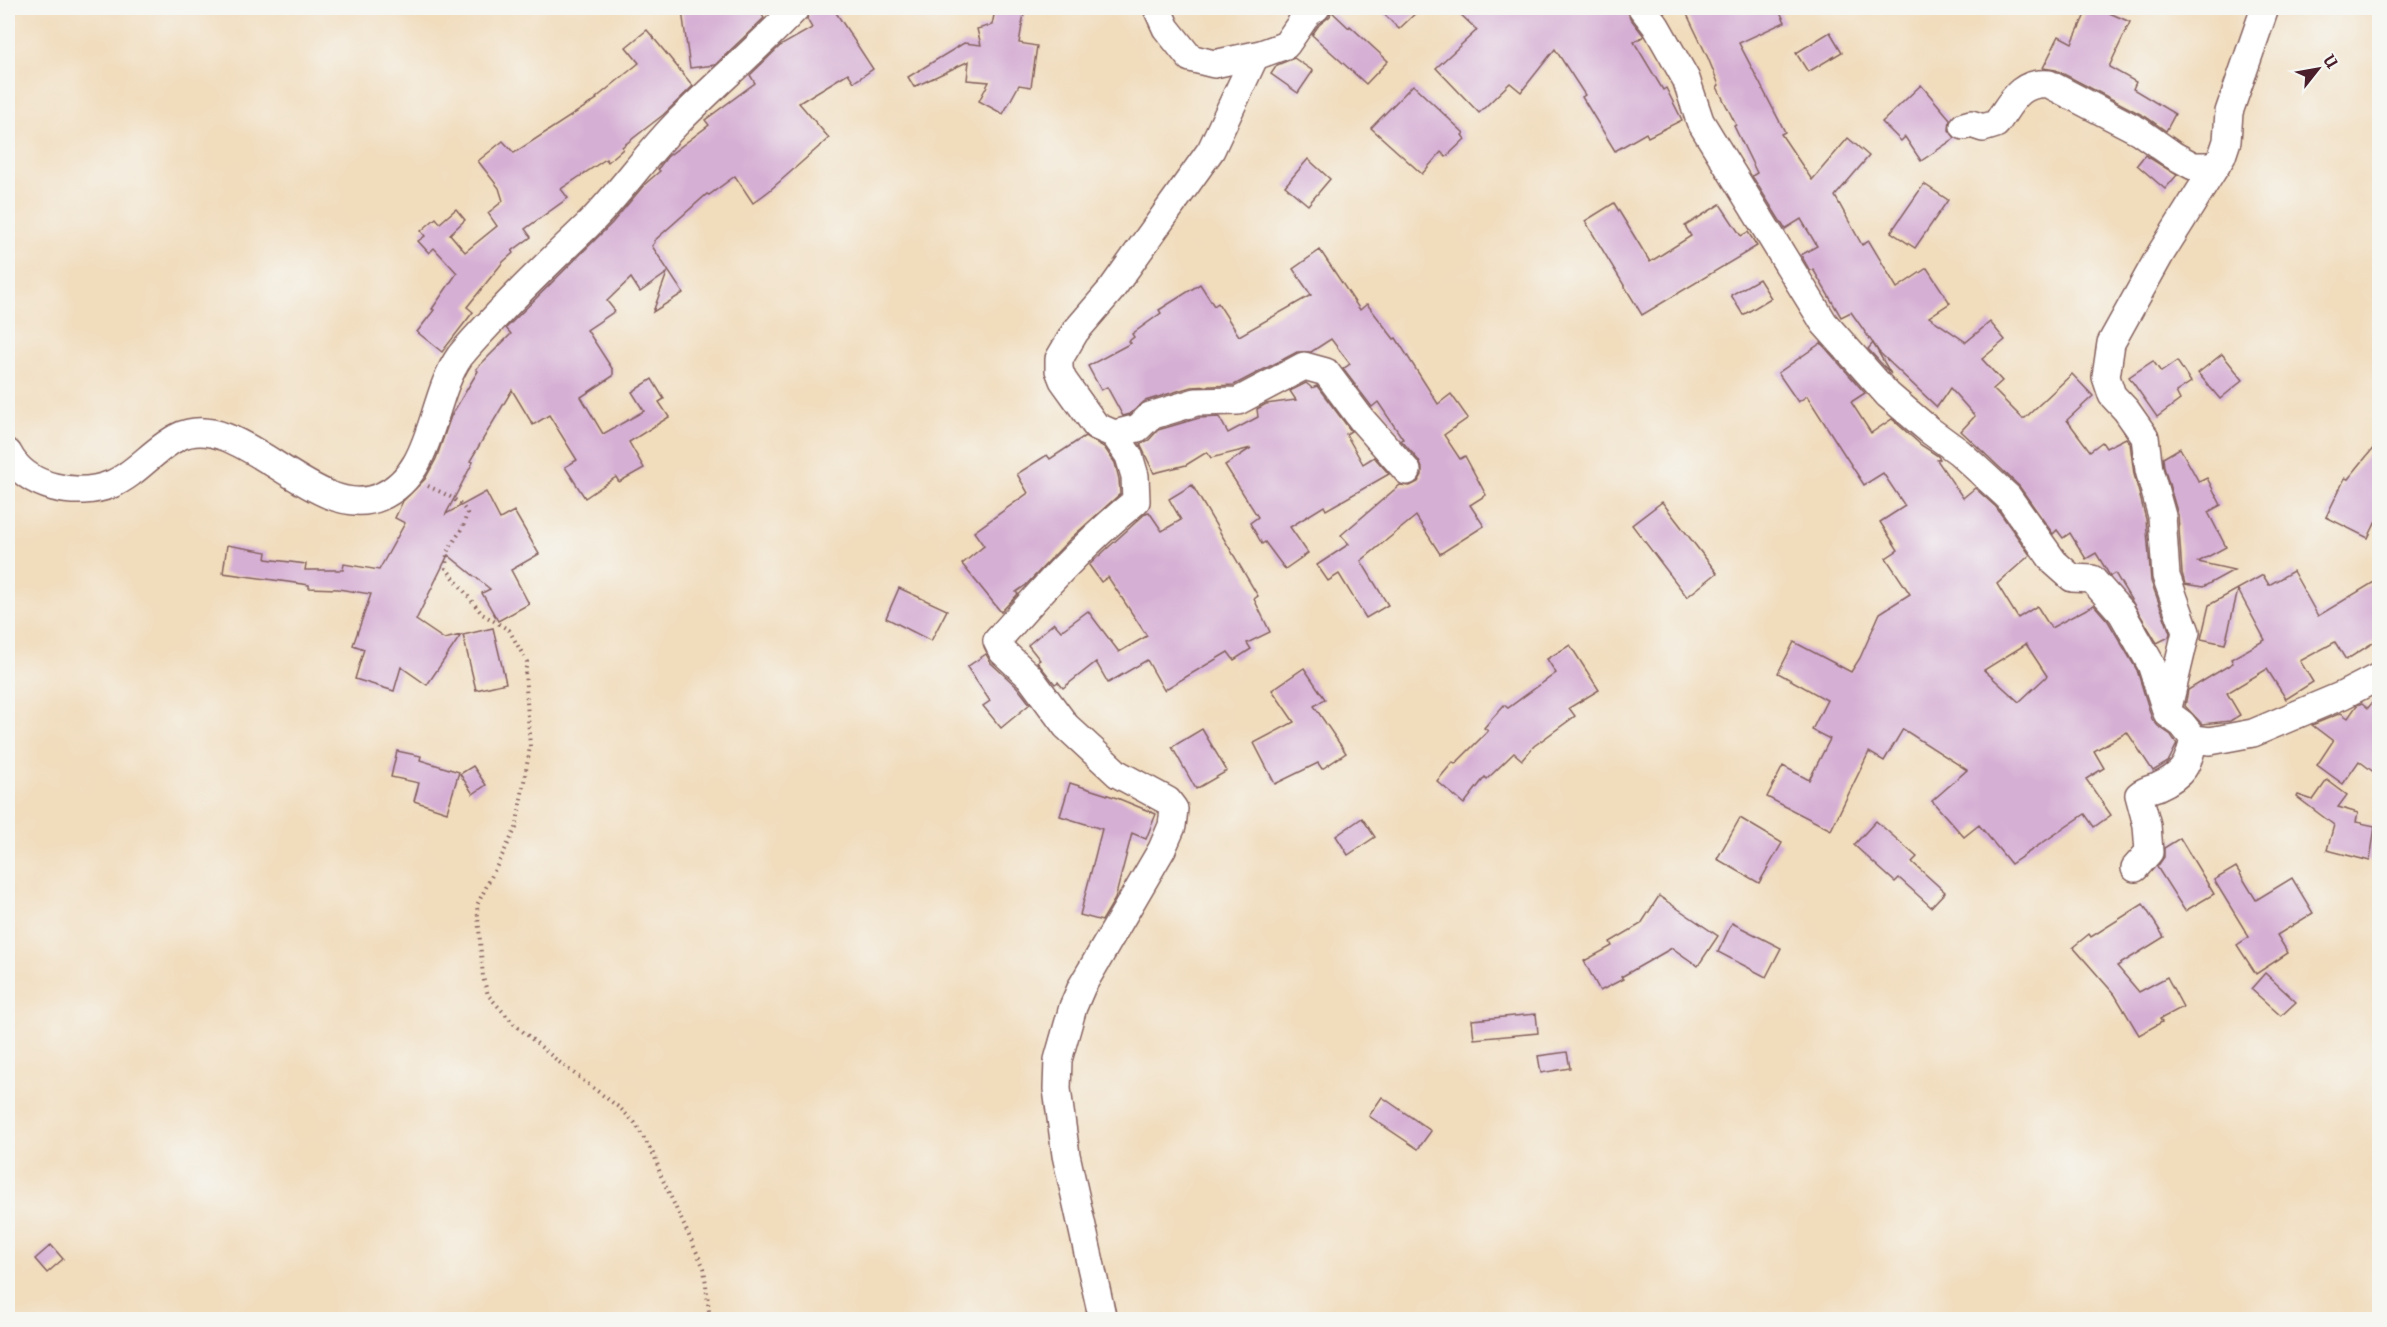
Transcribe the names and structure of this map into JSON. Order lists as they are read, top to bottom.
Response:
{
  "north": "top right"
}
